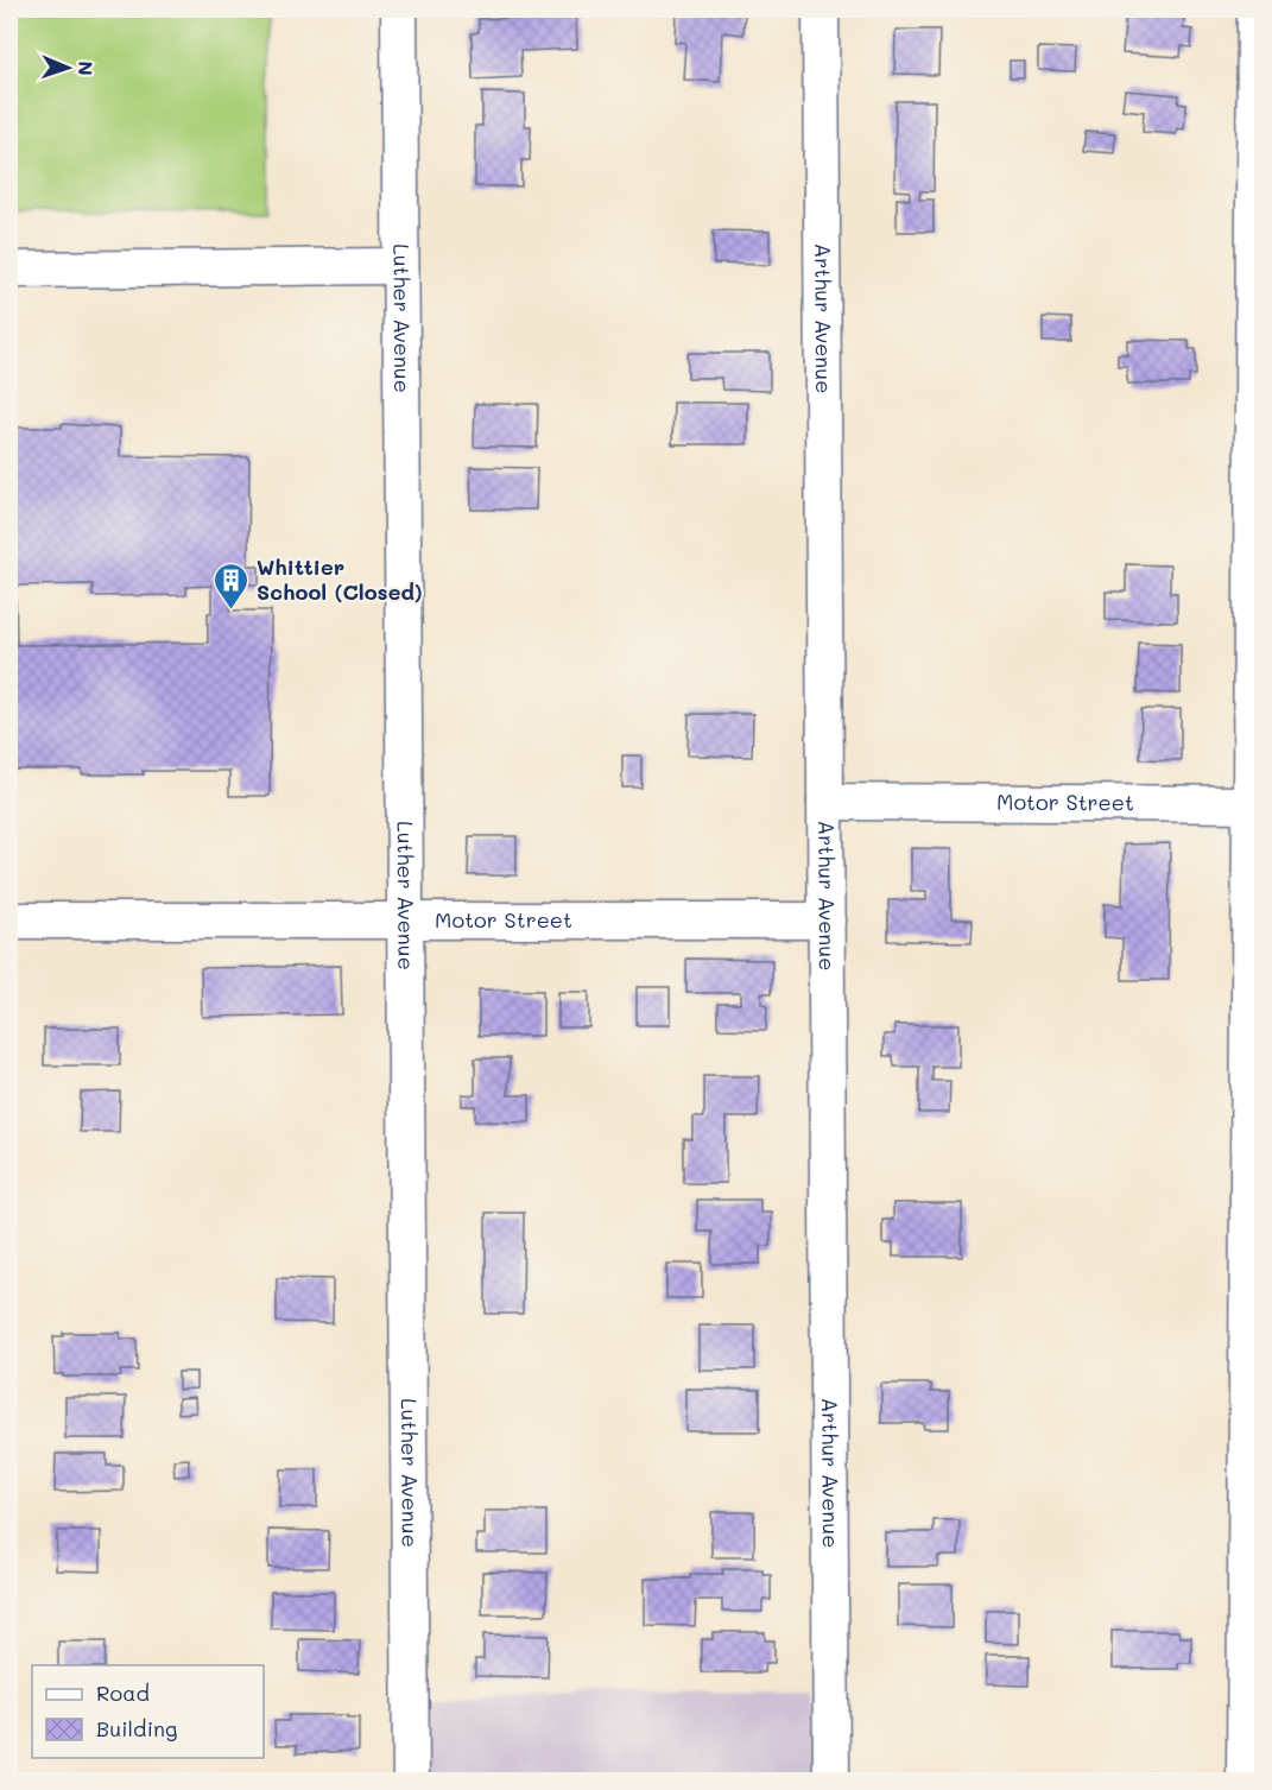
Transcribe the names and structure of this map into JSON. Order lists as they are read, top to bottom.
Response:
{
  "streets": {
    "street": ["Luther Avenue", "Arthur Avenue", "Motor Street"]
  },
  "crossings": [
    ["Luther Avenue", "Motor Street"],
    ["Arthur Avenue", "Motor Street"]
  ],
  "places": {
    "building": ["Whittier School (Closed)"]
  },
  "legend": ["Road", "Building"],
  "north": "right"
}
